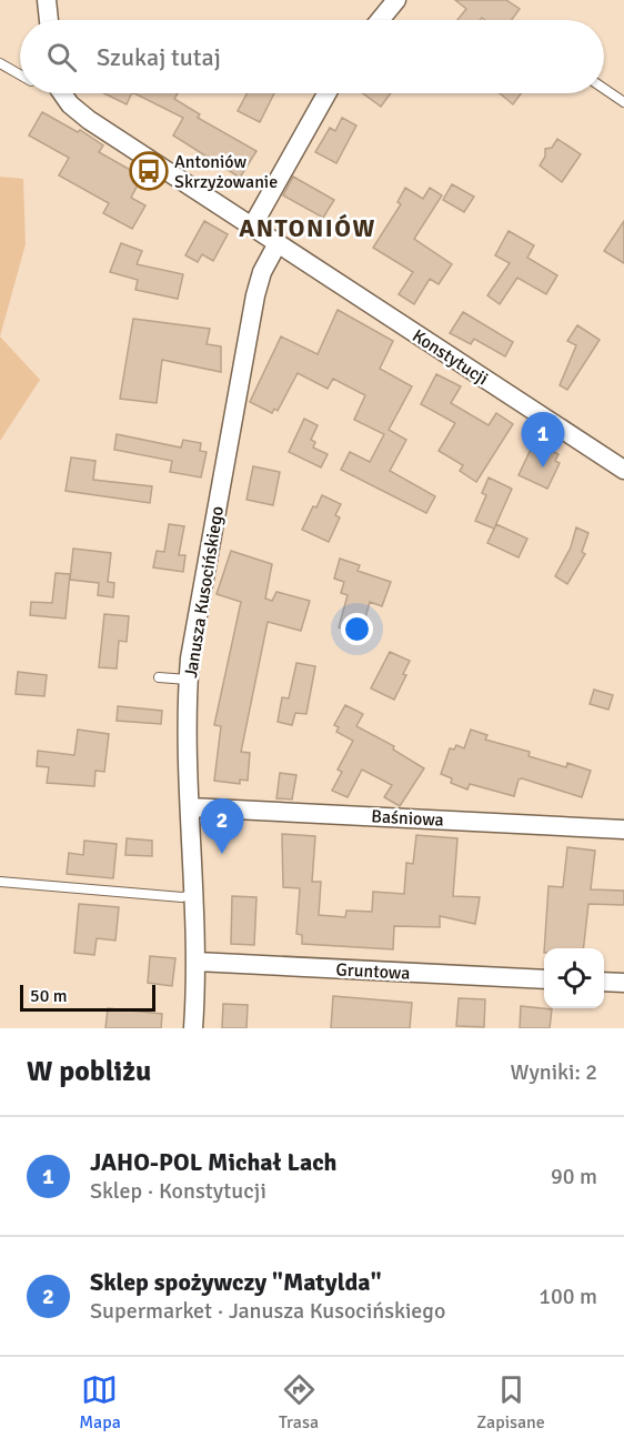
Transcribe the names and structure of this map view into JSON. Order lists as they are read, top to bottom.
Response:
{
  "streets": {
    "street": [
      "Konstytucji",
      "Janusza Kusocińskiego",
      "Baśniowa",
      "Gruntowa"
    ]
  },
  "crossings": [
    ["Konstytucji", "Janusza Kusocińskiego"],
    ["Janusza Kusocińskiego", "Baśniowa"],
    ["Janusza Kusocińskiego", "Gruntowa"]
  ],
  "districts": ["ANTONIÓW"],
  "places": {
    "bus stop": ["Antoniów Skrzyżowanie"]
  },
  "scale_bar": "50 m",
  "page": {
    "search": "Szukaj tutaj",
    "pins": ["1", "2"],
    "scale": "50 m",
    "heading": ["W pobliżu", "Wyniki: 2"],
    "list": [
      {
        "mark": "1",
        "name": "JAHO-POL Michał Lach",
        "note": "Sklep · Konstytucji",
        "value": "90 m"
      },
      {
        "mark": "2",
        "name": "Sklep spożywczy \"Matylda\"",
        "note": "Supermarket · Janusza Kusocińskiego",
        "value": "100 m"
      }
    ],
    "nav": ["Mapa", "Trasa", "Zapisane"]
  }
}
